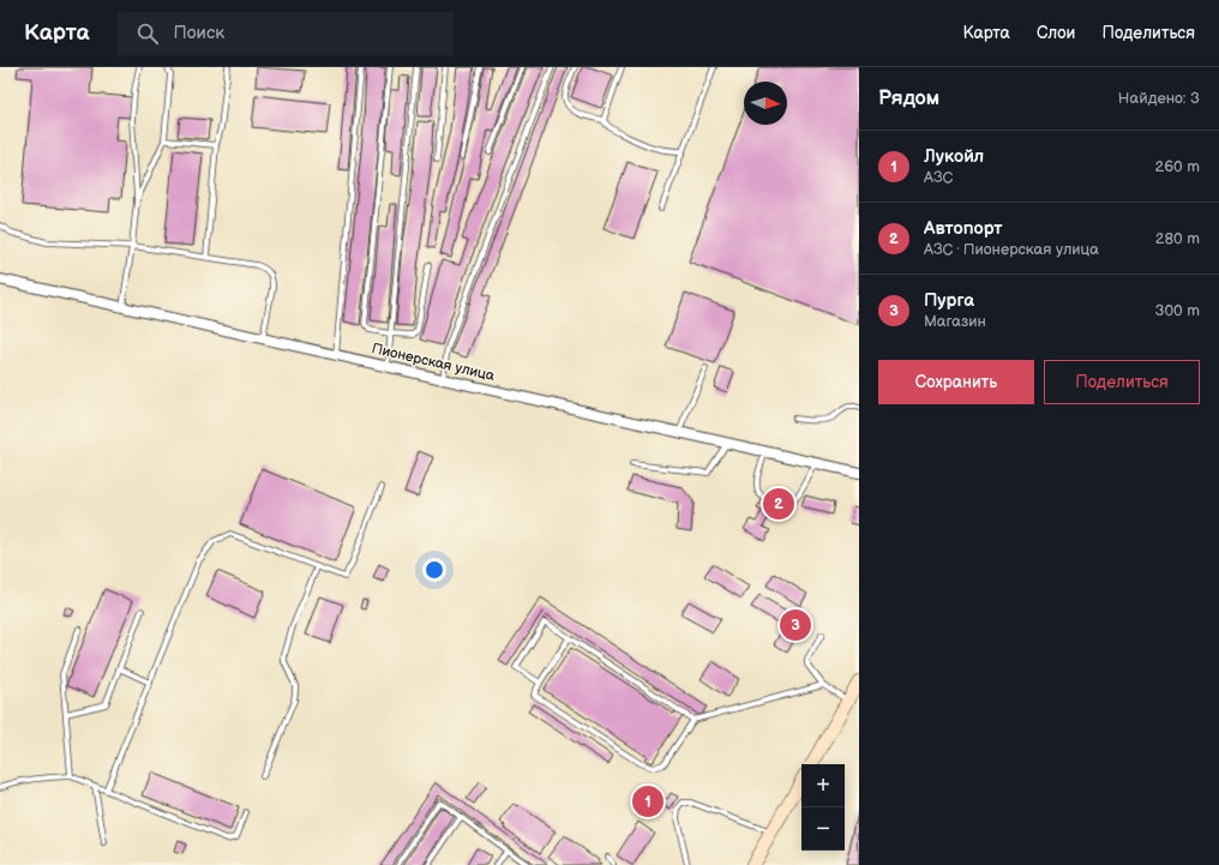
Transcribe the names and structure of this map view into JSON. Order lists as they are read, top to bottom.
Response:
{
  "streets": {
    "street": ["Пионерская улица"]
  },
  "north": "right",
  "page": {
    "header": "Карта",
    "search": "Поиск",
    "nav": ["Карта", "Слои", "Поделиться"],
    "heading": ["Рядом", "Найдено: 3"],
    "list": [
      {
        "mark": "1",
        "name": "Лукойл",
        "note": "АЗС",
        "value": "260 m"
      },
      {
        "mark": "2",
        "name": "Автопорт",
        "note": "АЗС · Пионерская улица",
        "value": "280 m"
      },
      {
        "mark": "3",
        "name": "Пурга",
        "note": "Магазин",
        "value": "300 m"
      }
    ],
    "buttons": ["Сохранить", "Поделиться"],
    "pins": ["2", "3", "1"],
    "map_buttons": ["+", "−"]
  }
}
